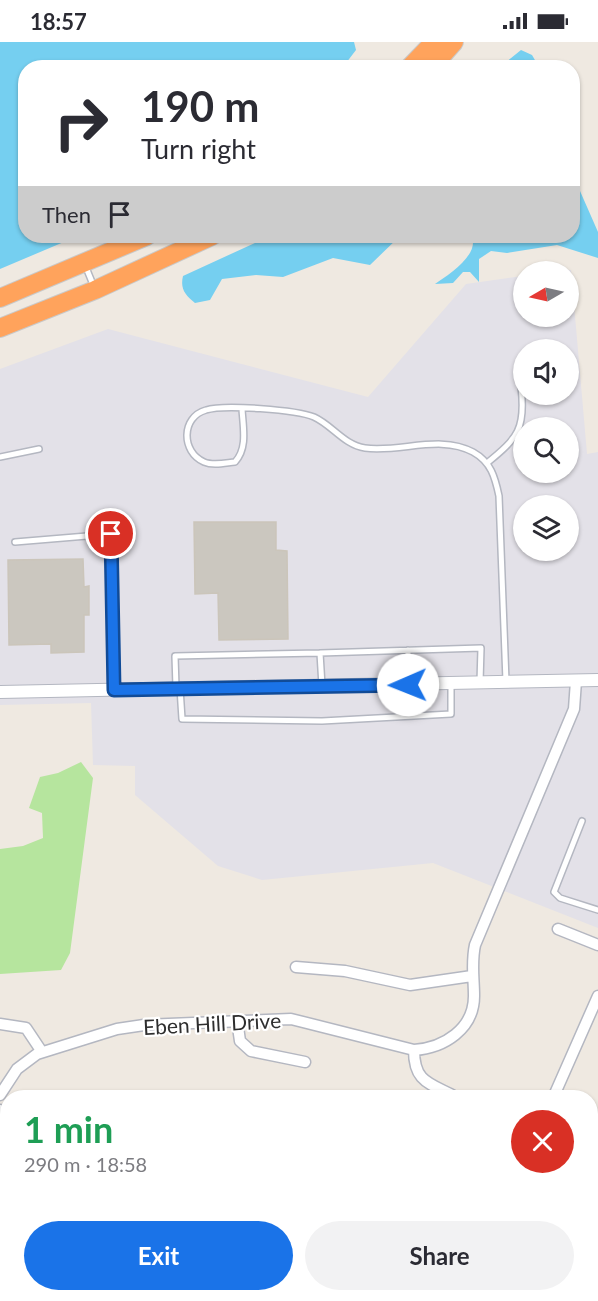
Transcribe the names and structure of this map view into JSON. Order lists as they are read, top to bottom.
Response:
{
  "streets": {
    "street": ["Eben Hill Drive"]
  },
  "north": "left",
  "page": {
    "status": "18:57",
    "turn": ["190 m", "Turn right"],
    "then": "Then",
    "heading": ["1 min", "290 m · 18:58"],
    "buttons": ["Exit", "Share"]
  }
}
